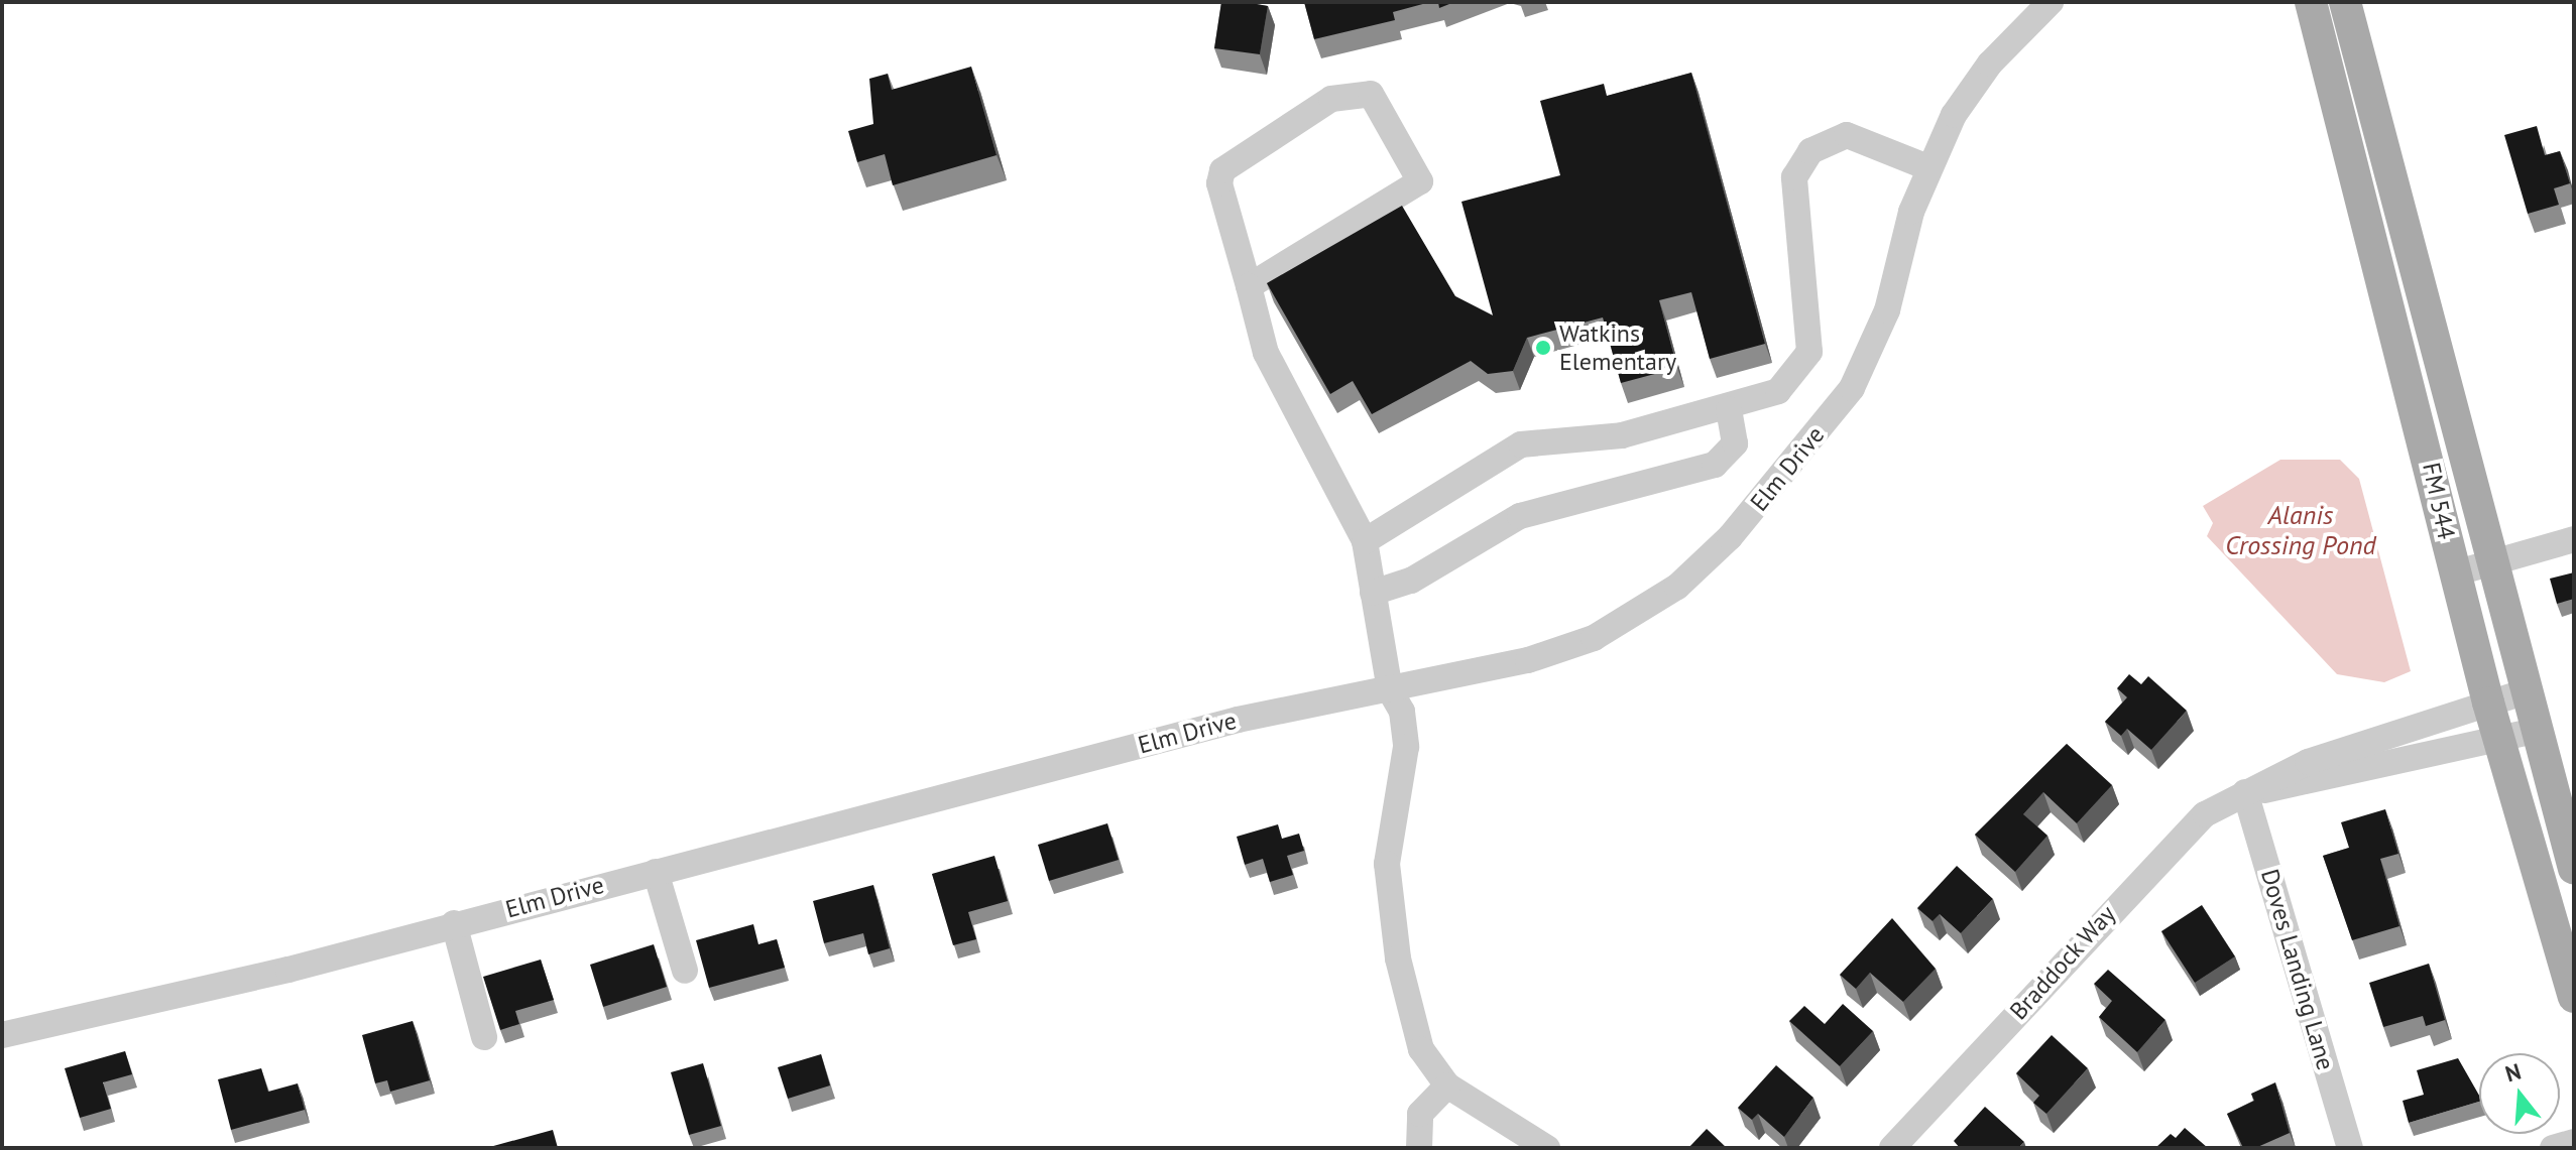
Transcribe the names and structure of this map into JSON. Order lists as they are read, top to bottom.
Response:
{
  "streets": {
    "main road": ["FM 544"],
    "street": ["Elm Drive", "Braddock Way", "Doves Landing Lane"]
  },
  "crossings": [
    ["FM 544", "Braddock Way"],
    ["Braddock Way", "Doves Landing Lane"]
  ],
  "water": ["Alanis Crossing Pond"],
  "places": ["Watkins Elementary"],
  "north": "top"
}
